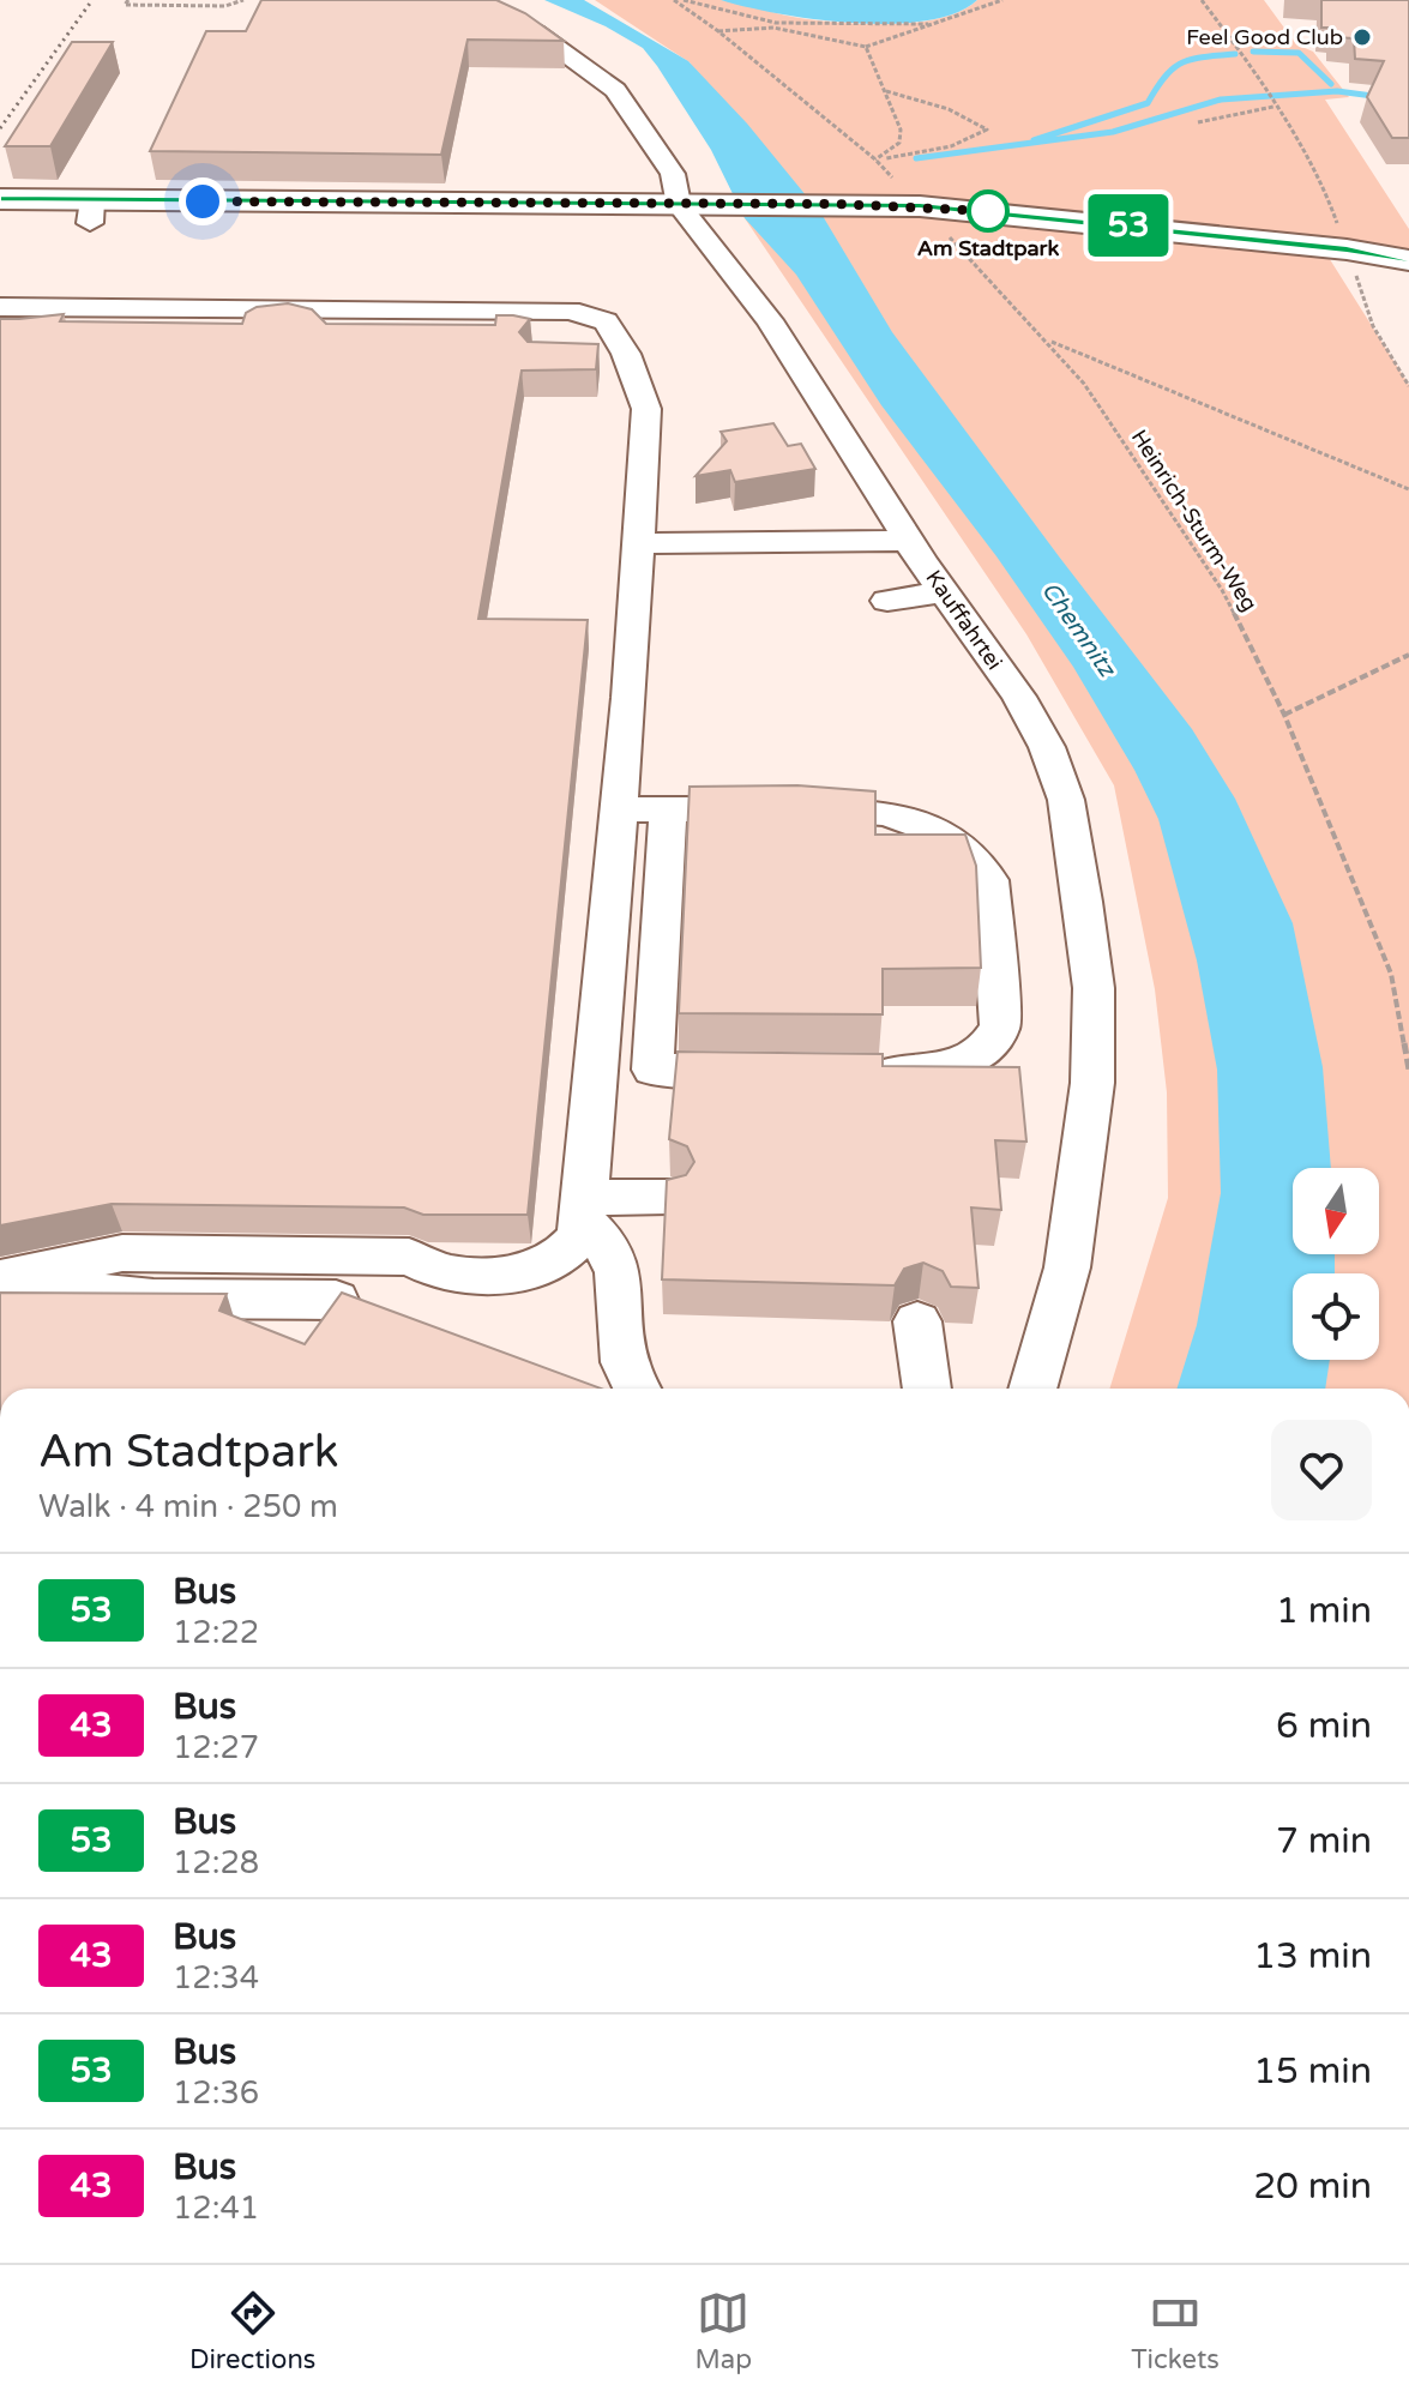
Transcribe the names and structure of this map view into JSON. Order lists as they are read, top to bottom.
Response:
{
  "streets": {
    "street": ["Kauffahrtei"],
    "path": ["Heinrich-Sturm-Weg"]
  },
  "water": ["Chemnitz"],
  "places": ["Feel Good Club", "Am Stadtpark"],
  "lines": ["bus line 53"],
  "north": "bottom",
  "page": {
    "on_map": "53",
    "heading": ["Am Stadtpark", "Walk · 4 min · 250 m"],
    "list": [
      {
        "mark": "53",
        "name": "Bus",
        "note": "12:22",
        "value": "1 min"
      },
      {
        "mark": "43",
        "name": "Bus",
        "note": "12:27",
        "value": "6 min"
      },
      {
        "mark": "53",
        "name": "Bus",
        "note": "12:28",
        "value": "7 min"
      },
      {
        "mark": "43",
        "name": "Bus",
        "note": "12:34",
        "value": "13 min"
      },
      {
        "mark": "53",
        "name": "Bus",
        "note": "12:36",
        "value": "15 min"
      },
      {
        "mark": "43",
        "name": "Bus",
        "note": "12:41",
        "value": "20 min"
      }
    ],
    "tabs": ["Directions", "Map", "Tickets"]
  }
}
